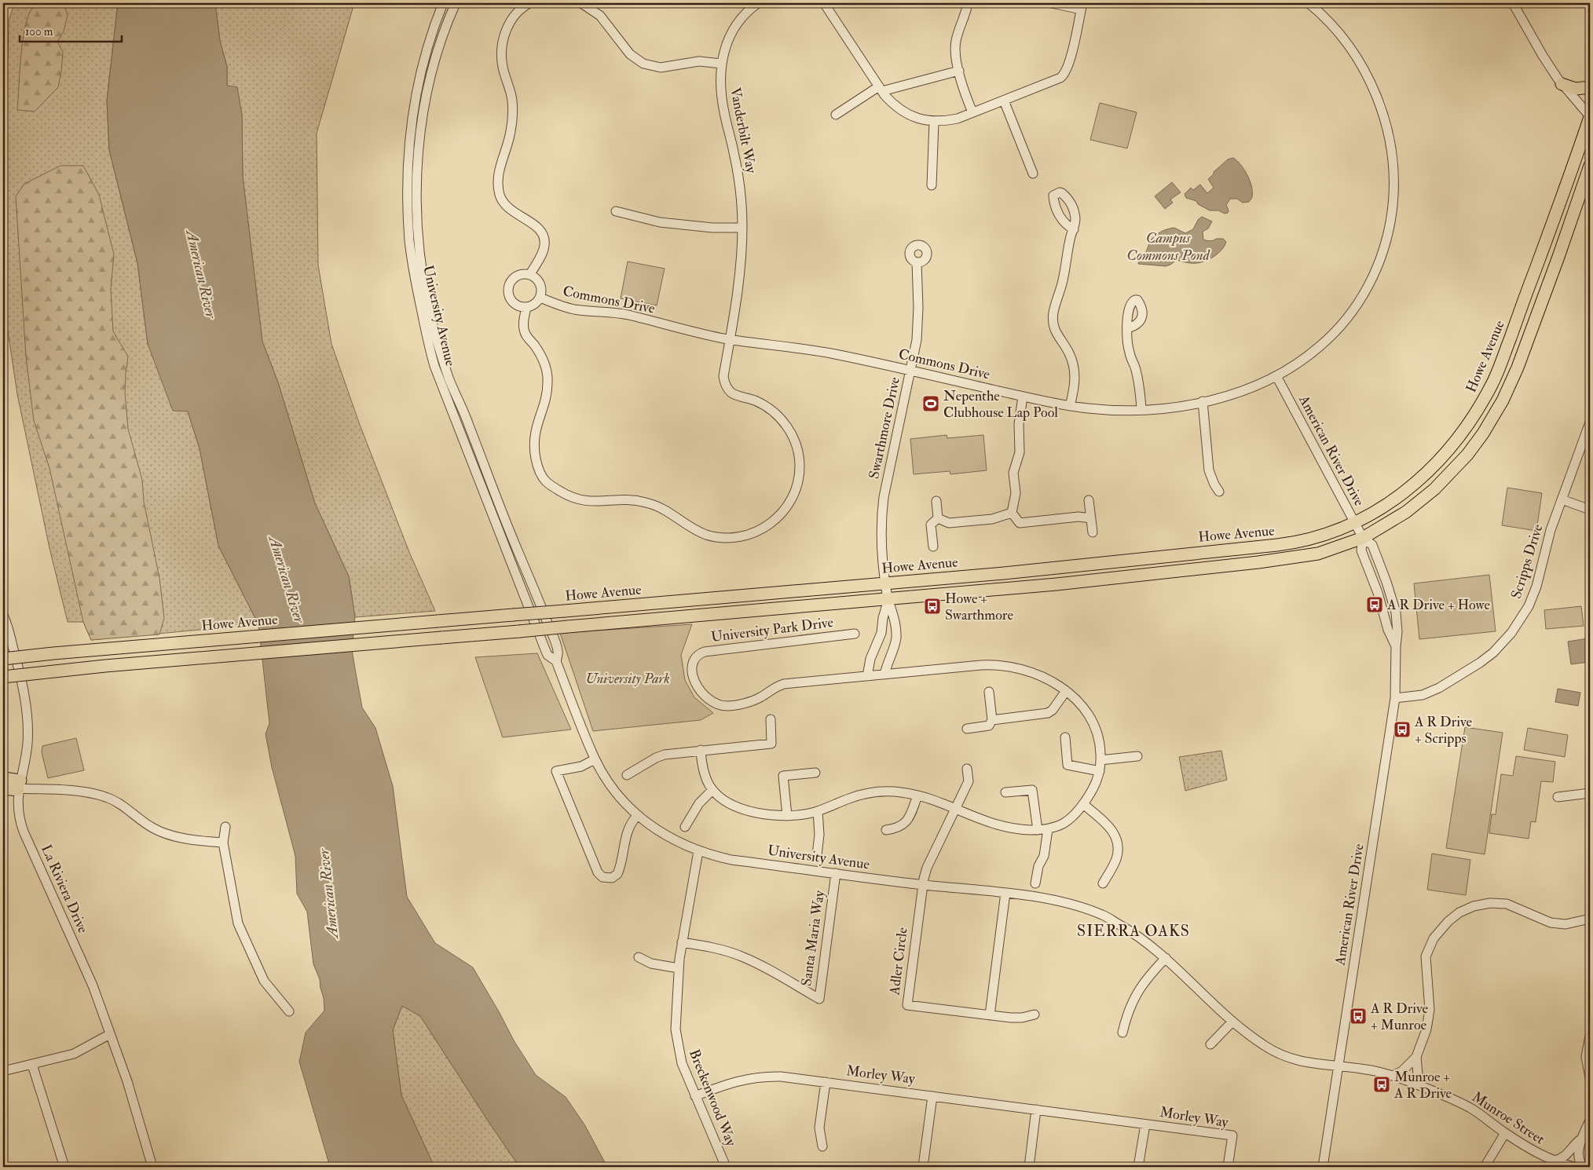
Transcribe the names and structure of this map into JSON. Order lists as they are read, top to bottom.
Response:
{
  "streets": {
    "main road": ["Howe Avenue"],
    "street": [
      "Vanderbilt Way",
      "Commons Drive",
      "University Avenue",
      "Swarthmore Drive",
      "American River Drive",
      "Scripps Drive",
      "University Park Drive",
      "La Riviera Drive",
      "Santa Maria Way",
      "Adler Circle",
      "Morley Way",
      "Breckenwood Way",
      "Munroe Street"
    ]
  },
  "crossings": [
    ["Vanderbilt Way", "Commons Drive"],
    ["Commons Drive", "Swarthmore Drive"],
    ["Commons Drive", "American River Drive"],
    ["University Avenue", "American River Drive"],
    ["University Avenue", "Santa Maria Way"],
    ["University Avenue", "Adler Circle"],
    ["University Avenue", "Breckenwood Way"],
    ["University Avenue", "Munroe Street"],
    ["Howe Avenue", "Swarthmore Drive"],
    ["Howe Avenue", "American River Drive"],
    ["American River Drive", "Scripps Drive"],
    ["American River Drive", "Munroe Street"],
    ["Santa Maria Way", "Breckenwood Way"],
    ["Morley Way", "Breckenwood Way"]
  ],
  "districts": ["SIERRA OAKS"],
  "water": ["Campus Commons Pond", "American River"],
  "parks": ["University Park"],
  "places": {
    "sports": ["Nepenthe Clubhouse Lap Pool"],
    "bus stop": [
      "A R Drive + Howe",
      "Howe + Swarthmore",
      "A R Drive + Scripps",
      "A R Drive + Munroe",
      "Munroe + A R Drive"
    ]
  },
  "scale_bar": "100 m"
}
